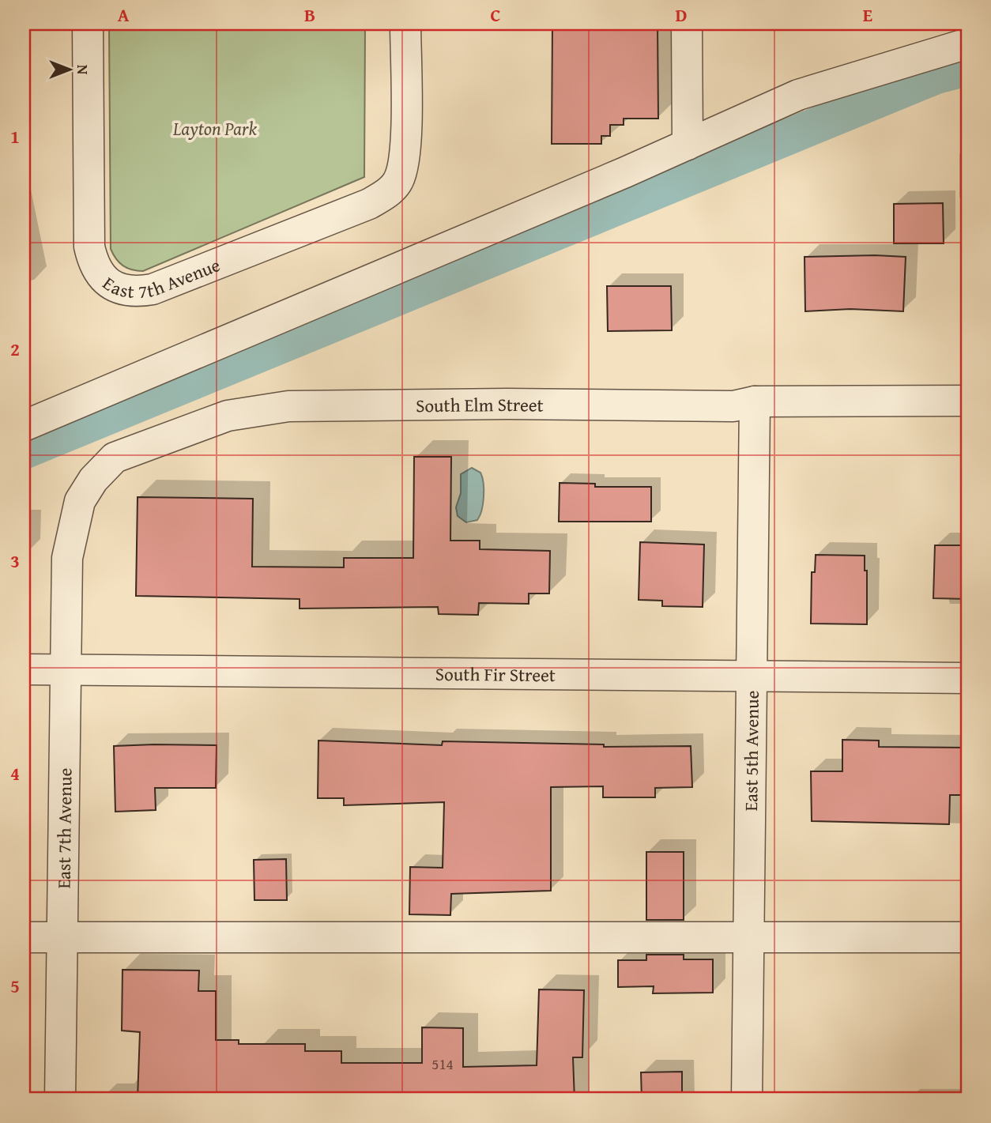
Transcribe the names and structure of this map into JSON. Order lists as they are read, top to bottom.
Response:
{
  "streets": {
    "street": [
      "East 7th Avenue",
      "South Elm Street",
      "South Fir Street",
      "East 5th Avenue"
    ]
  },
  "crossings": [
    ["East 7th Avenue", "South Elm Street"],
    ["East 7th Avenue", "South Fir Street"],
    ["South Elm Street", "East 5th Avenue"],
    ["South Fir Street", "East 5th Avenue"]
  ],
  "parks": ["Layton Park"],
  "house_numbers": ["514"],
  "north": "right",
  "grid": {
    "columns": [
      "A",
      "B",
      "C",
      "D",
      "E"
    ],
    "rows": [
      "1",
      "2",
      "3",
      "4",
      "5"
    ]
  }
}
